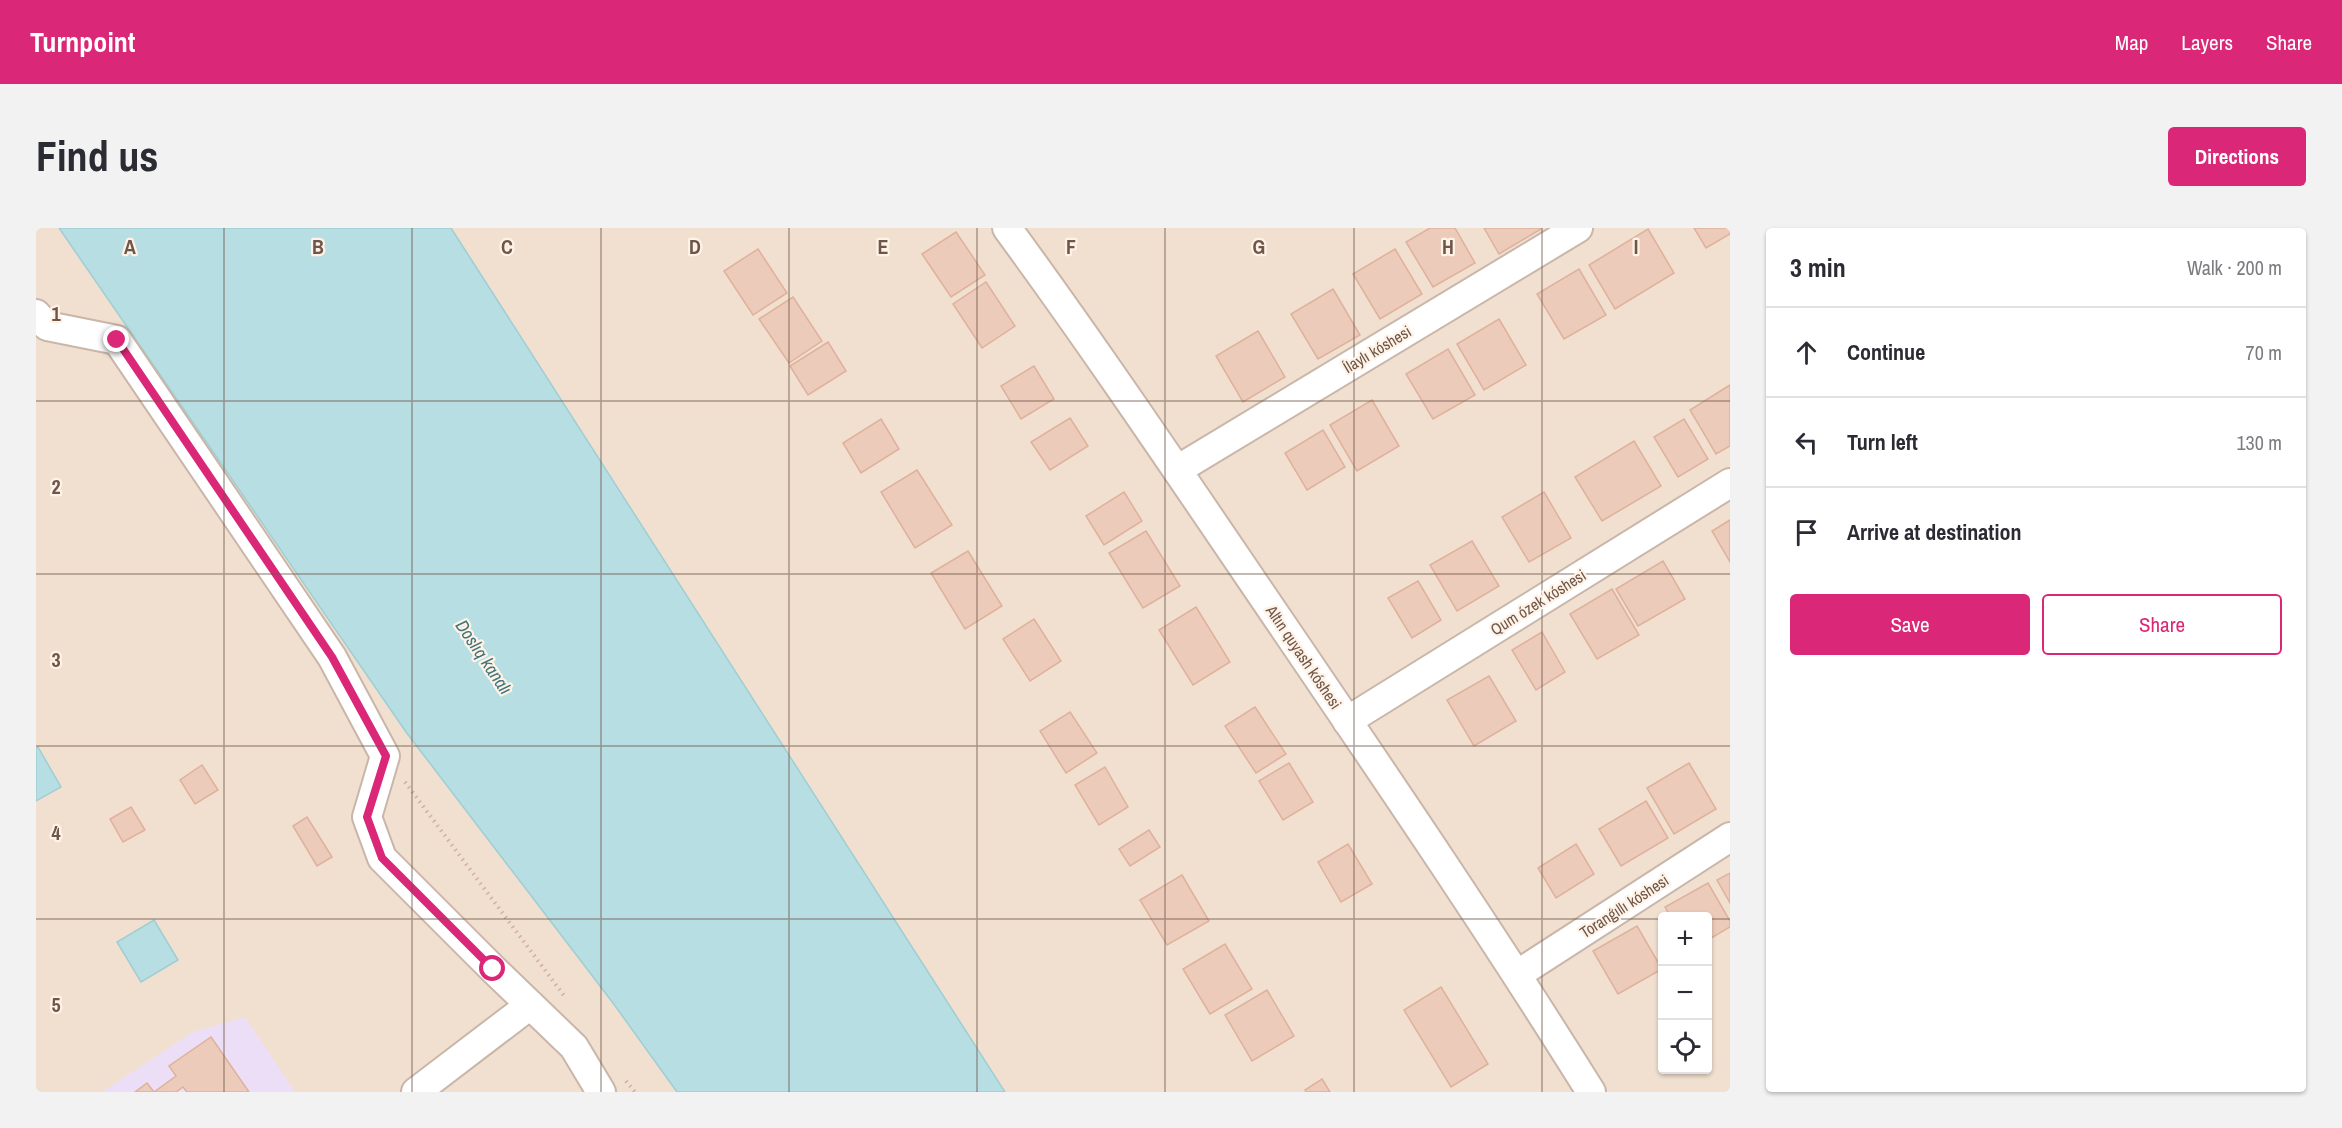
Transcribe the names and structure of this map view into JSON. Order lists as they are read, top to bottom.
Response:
{
  "streets": {
    "street": [
      "Ílaylı kóshesi",
      "Qum ózek kóshesi",
      "Altın quyash kóshesi",
      "Toranǵıllı kóshesi"
    ]
  },
  "crossings": [
    ["Ílaylı kóshesi", "Altın quyash kóshesi"],
    ["Qum ózek kóshesi", "Altın quyash kóshesi"],
    ["Altın quyash kóshesi", "Toranǵıllı kóshesi"]
  ],
  "water": ["Doslıq kanalı"],
  "page": {
    "header": "Turnpoint",
    "nav": ["Map", "Layers", "Share"],
    "buttons": [
      "Directions",
      ["Save", "Share"]
    ],
    "title": "Find us",
    "heading": ["3 min", "Walk · 200 m"],
    "list": [
      ["Continue", "70 m"],
      ["Turn left", "130 m"],
      "Arrive at destination"
    ],
    "map_buttons": ["+", "−"]
  },
  "grid": {
    "columns": [
      "A",
      "B",
      "C",
      "D",
      "E",
      "F",
      "G",
      "H",
      "I"
    ],
    "rows": [
      "1",
      "2",
      "3",
      "4",
      "5"
    ]
  }
}
